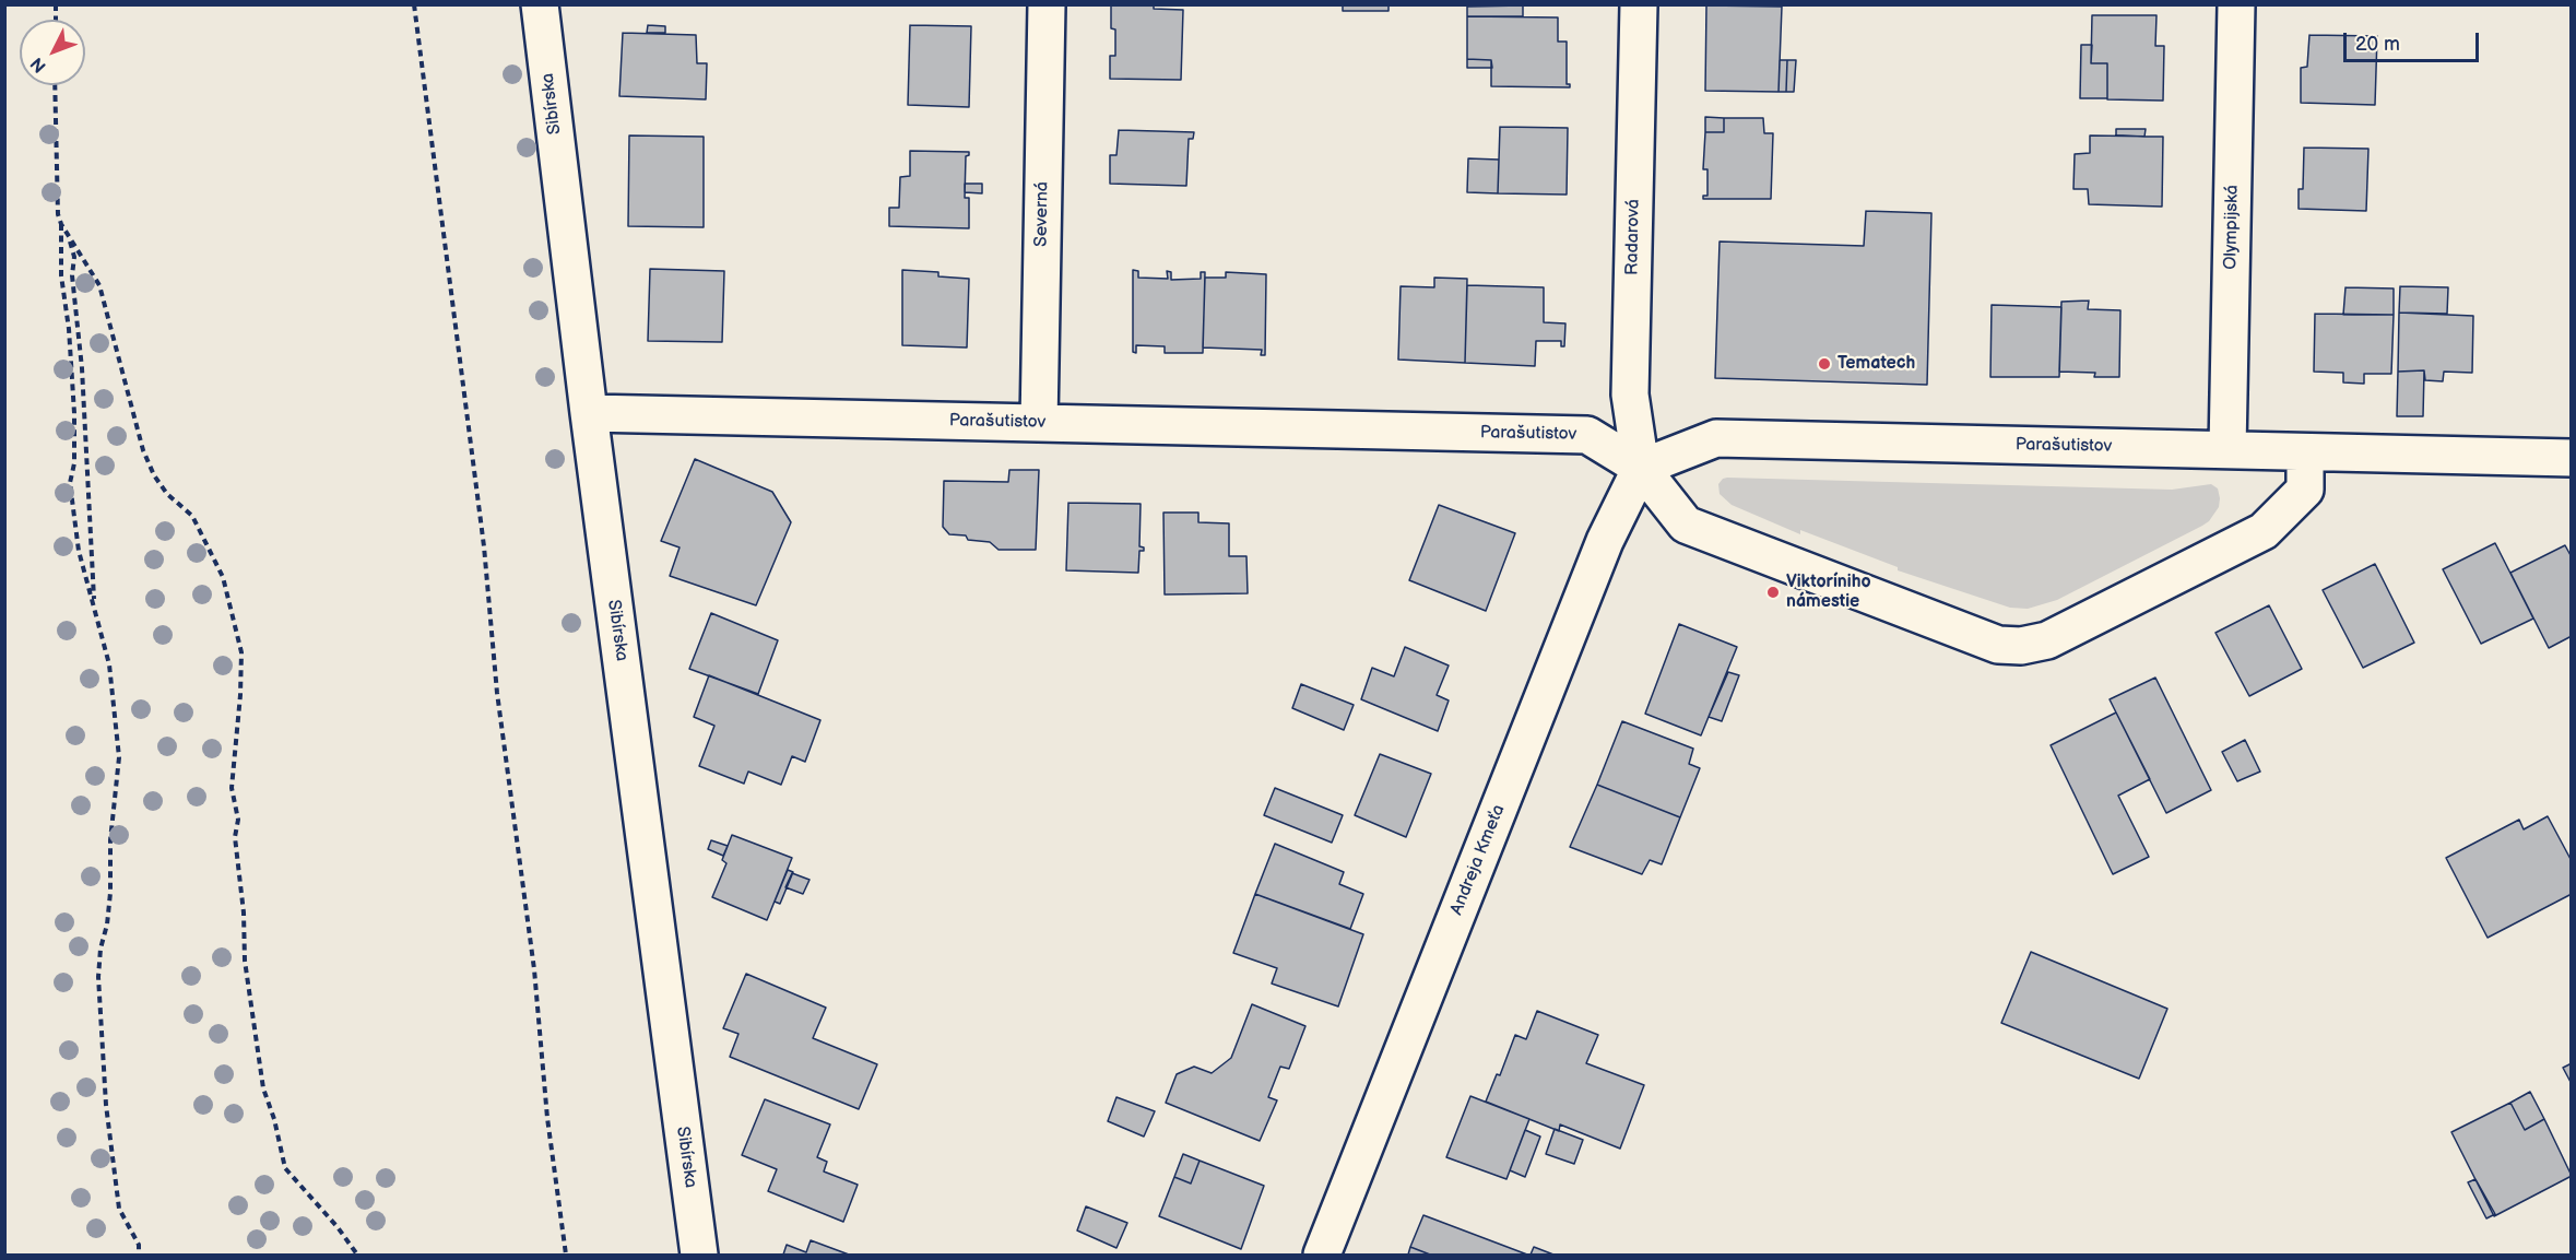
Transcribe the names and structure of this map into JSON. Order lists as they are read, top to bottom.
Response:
{
  "streets": {
    "street": [
      "Sibírska",
      "Severná",
      "Olympijská",
      "Radarová",
      "Parašutistov",
      "Andreja Kmeťa"
    ]
  },
  "crossings": [
    ["Sibírska", "Parašutistov"],
    ["Severná", "Parašutistov"],
    ["Olympijská", "Parašutistov"],
    ["Radarová", "Parašutistov"],
    ["Radarová", "Andreja Kmeťa"],
    ["Parašutistov", "Andreja Kmeťa"]
  ],
  "places": ["Tematech", "Viktoríniho námestie"],
  "scale_bar": "20 m",
  "north": "bottom left"
}
